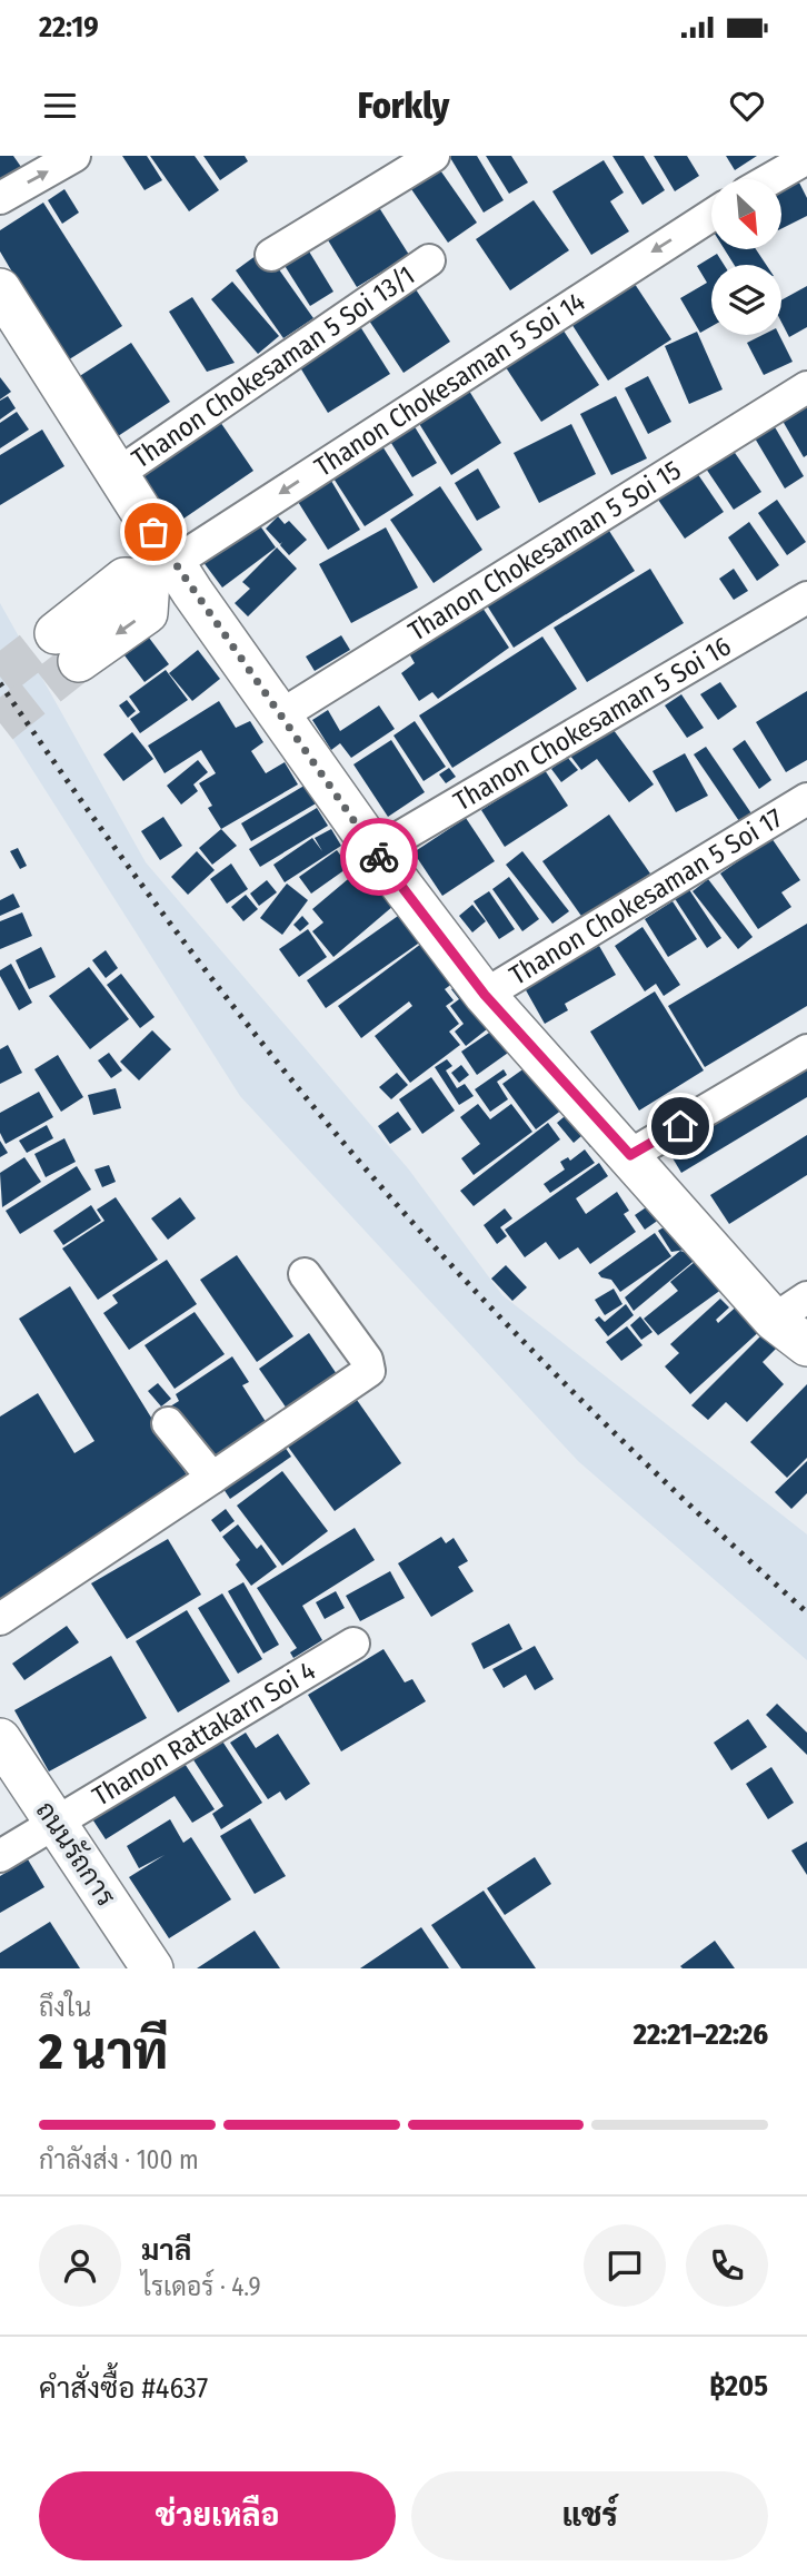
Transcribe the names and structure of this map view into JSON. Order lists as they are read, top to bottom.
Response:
{
  "streets": {
    "street": [
      "Thanon Chokesaman 5 Soi 13/1",
      "Thanon Chokesaman 5 Soi 14",
      "Thanon Chokesaman 5 Soi 15",
      "Thanon Chokesaman 5 Soi 16",
      "Thanon Chokesaman 5 Soi 17",
      "Thanon Rattakarn Soi 4",
      "ถนนรัถการ"
    ]
  },
  "crossings": [
    ["Thanon Rattakarn Soi 4", "ถนนรัถการ"]
  ],
  "one_way": ["Thanon Chokesaman 5 Soi 14"],
  "north": "bottom right",
  "page": {
    "status": "22:19",
    "header": "Forkly",
    "heading": ["2 นาที", "ถึงใน", "22:21–22:26"],
    "panel": [
      "มาลี",
      "ไรเดอร์ · 4.9",
      "คำสั่งซื้อ #4637",
      "฿205"
    ],
    "bar": "กำลังส่ง · 100 m",
    "buttons": ["ช่วยเหลือ", "แชร์"]
  }
}
